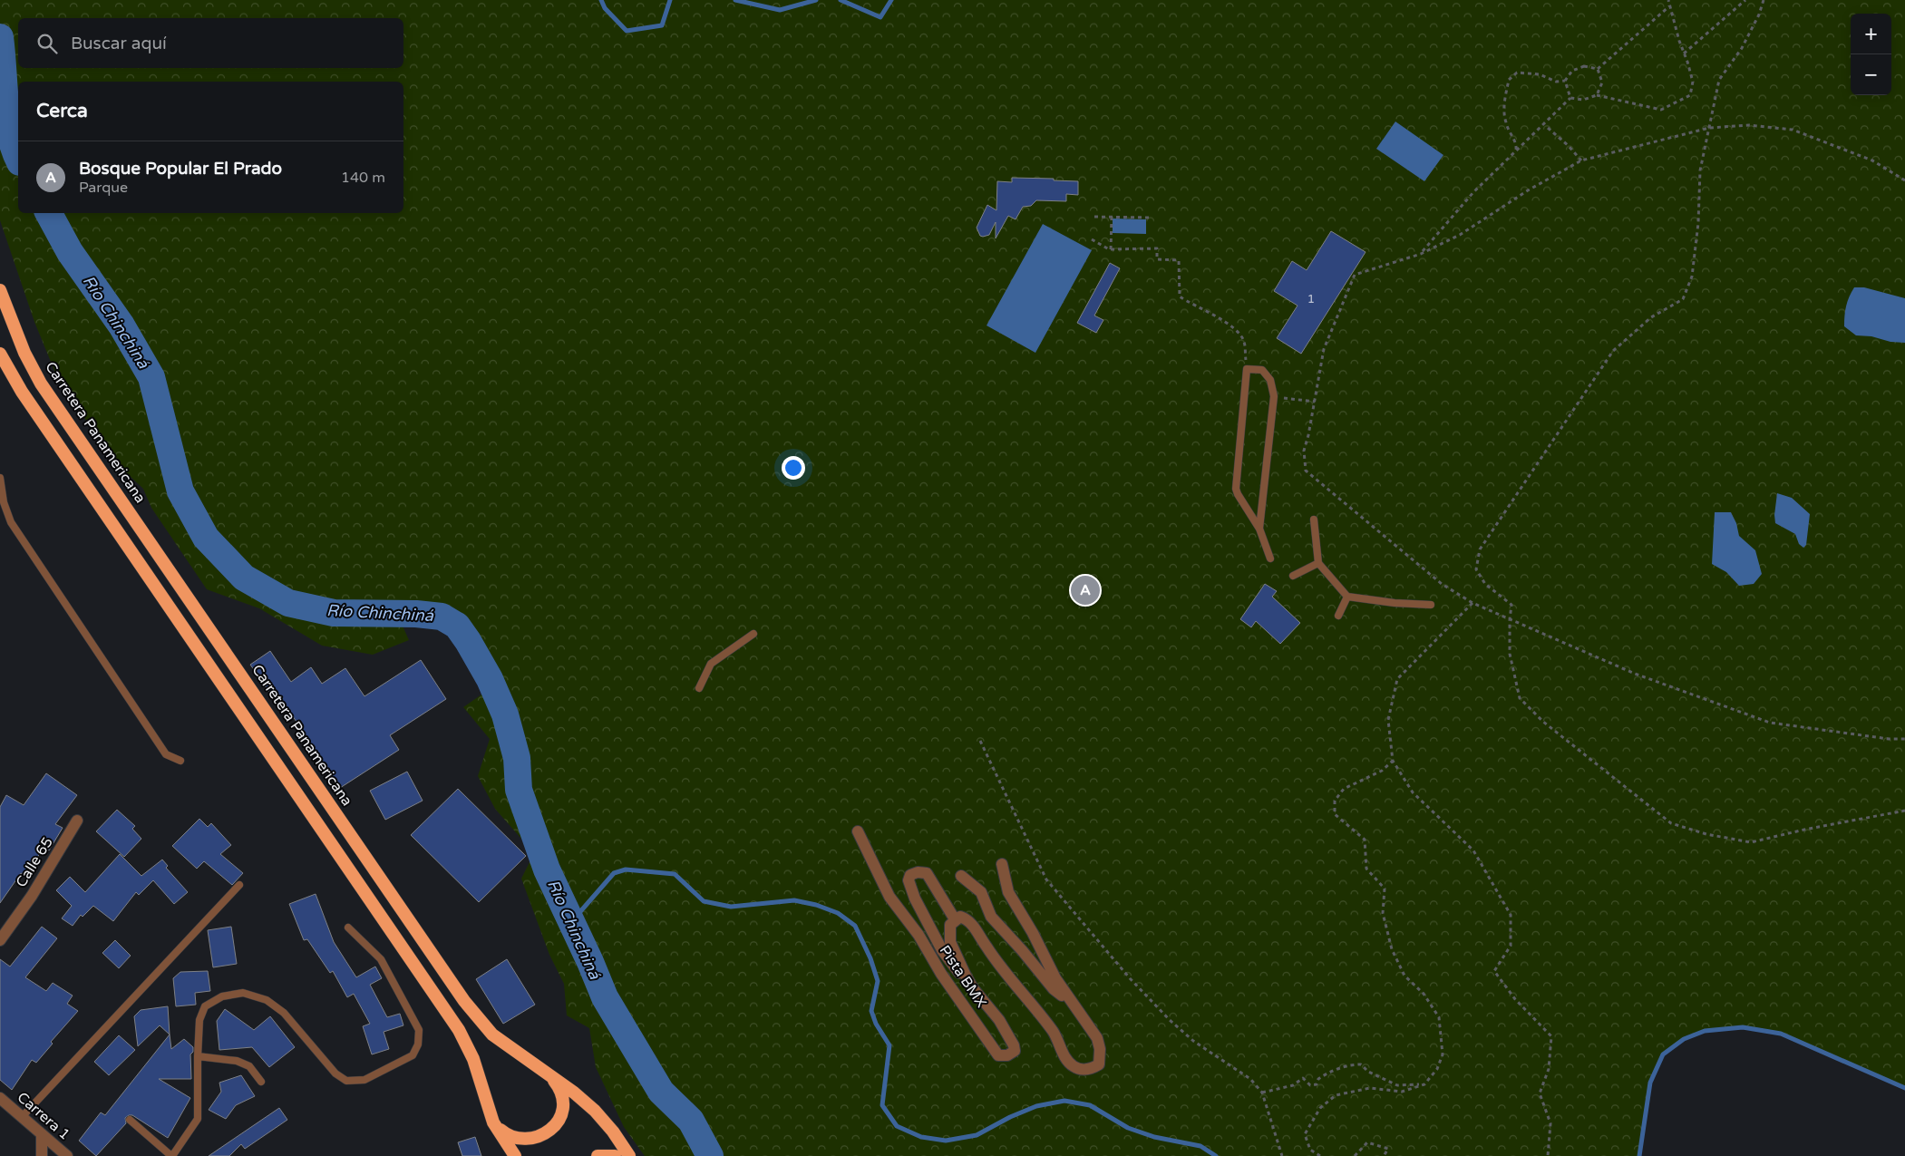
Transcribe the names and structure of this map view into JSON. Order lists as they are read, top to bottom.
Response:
{
  "streets": {
    "highway": ["Carretera Panamericana"],
    "street": ["Calle 65", "Pista BMX", "Carrera 1"]
  },
  "water": ["Río Chinchiná"],
  "house_numbers": ["1"],
  "page": {
    "map_buttons": ["+", "−"],
    "search": "Buscar aquí",
    "heading": "Cerca",
    "list": [
      {
        "mark": "A",
        "name": "Bosque Popular El Prado",
        "note": "Parque",
        "value": "140 m"
      }
    ],
    "pins": "A"
  }
}
